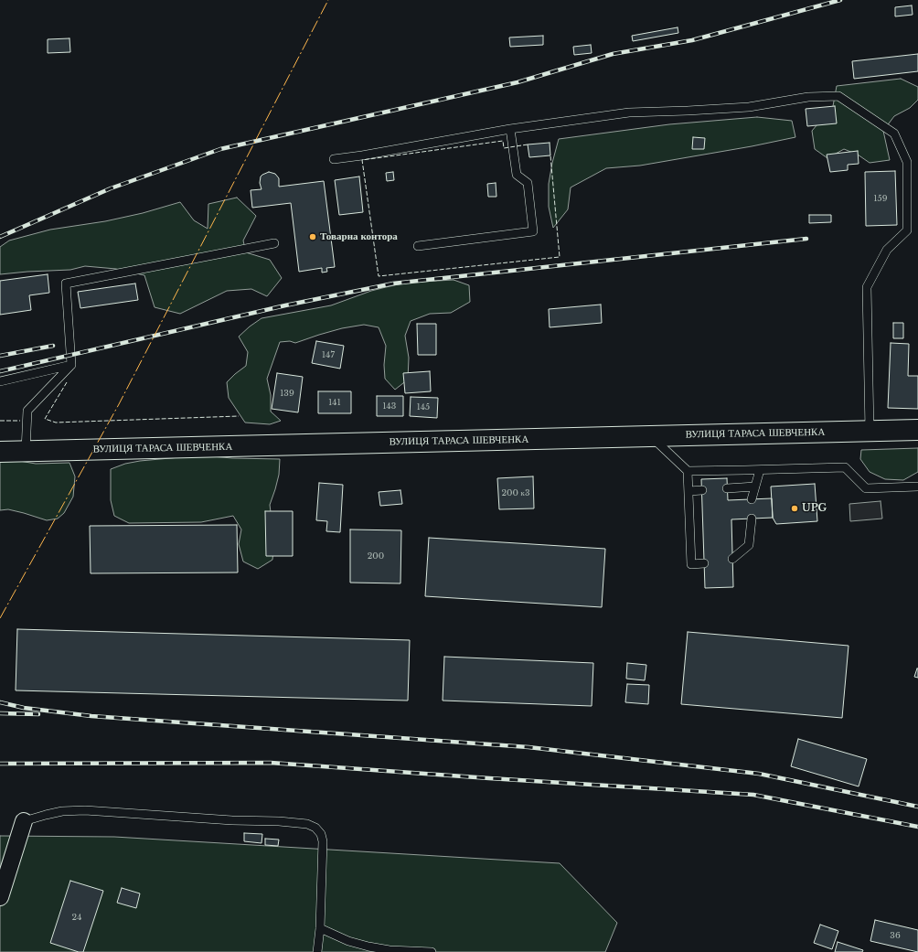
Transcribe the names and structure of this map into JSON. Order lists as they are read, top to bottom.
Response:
{
  "streets": {
    "main road": ["ВУЛИЦЯ ТАРАСА ШЕВЧЕНКА"]
  },
  "places": ["Товарна контора", "UPG"],
  "house_numbers": [
    "159",
    "147",
    "139",
    "141",
    "143",
    "145",
    "200 к3",
    "200",
    "24",
    "36"
  ]
}
